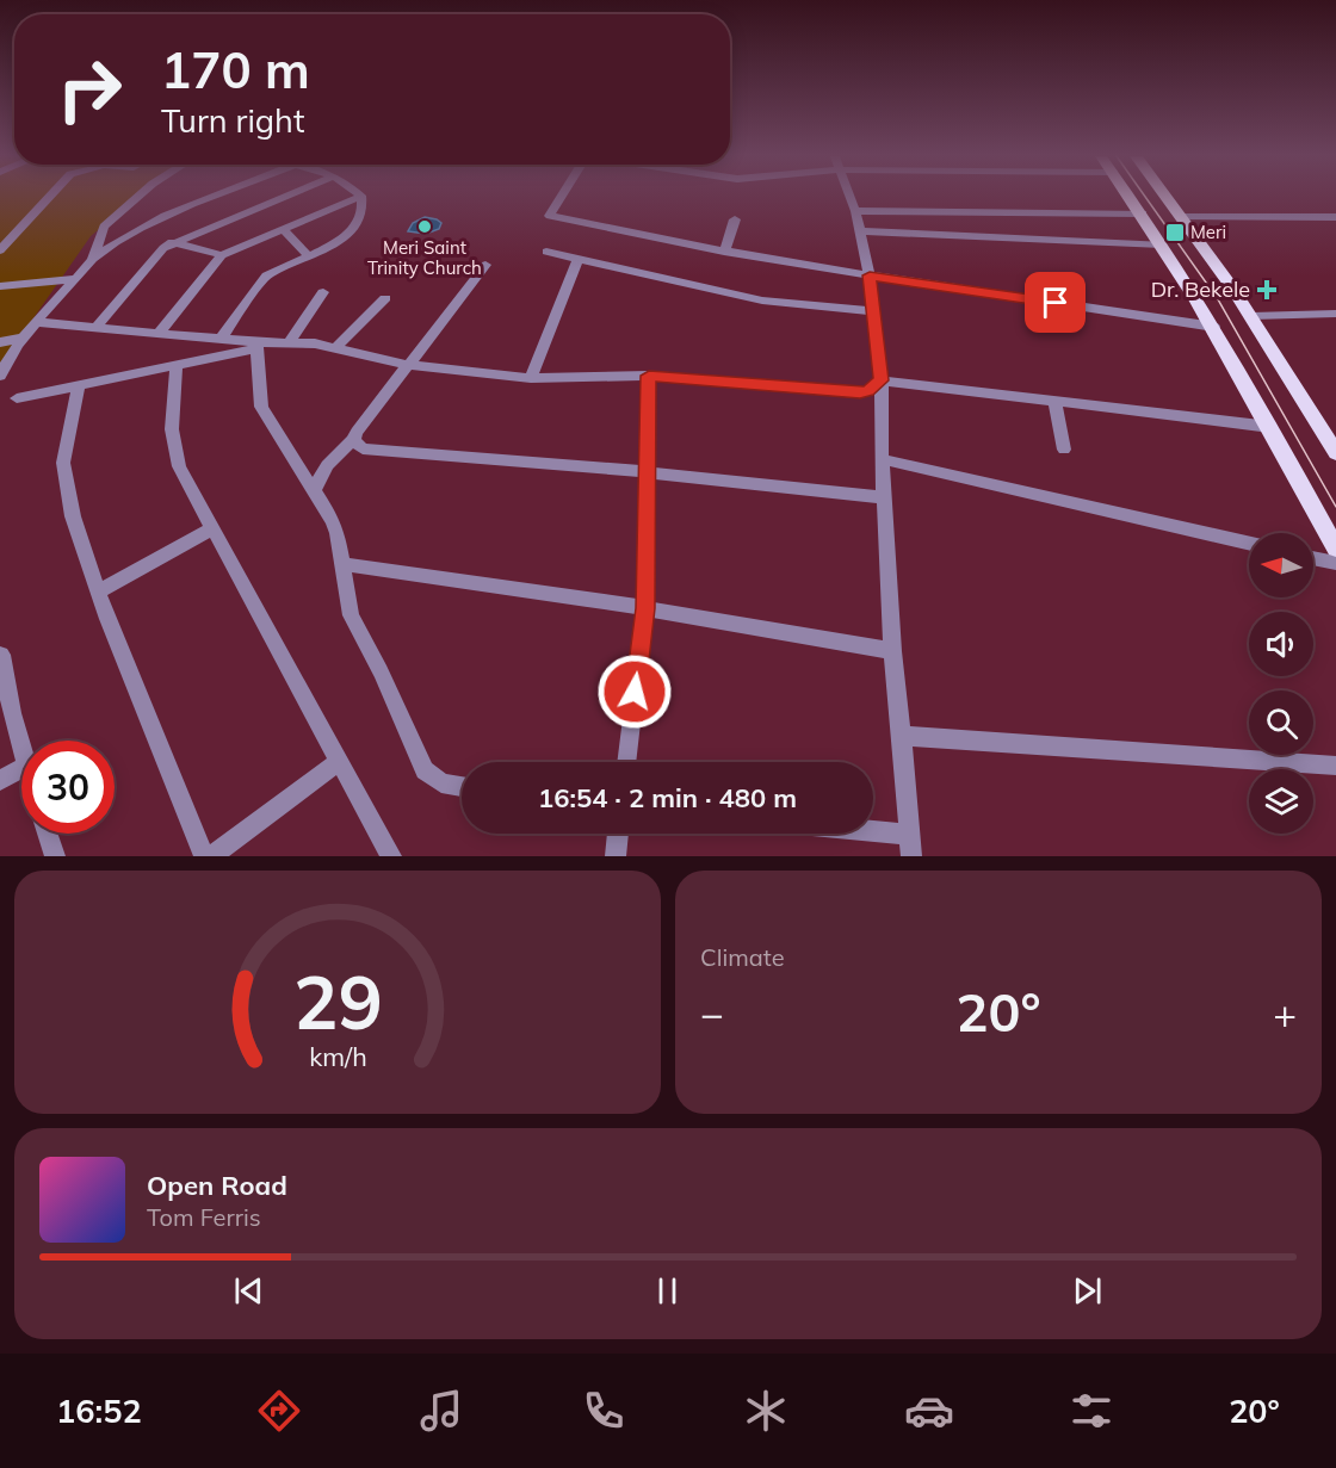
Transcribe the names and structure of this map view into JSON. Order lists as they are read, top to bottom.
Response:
{
  "places": {
    "other": ["Meri Saint Trinity Church"],
    "transit": ["Meri"],
    "health": ["Dr. Bekele"]
  },
  "north": "left",
  "page": {
    "turn": ["170 m", "Turn right"],
    "limit": "30",
    "trip": "16:54 · 2 min · 480 m",
    "tile": "Climate",
    "heat": ["−", "20°", "+"],
    "song": ["Open Road", "Tom Ferris"],
    "tabs": ["16:52", "20°"],
    "gauge": ["29", "km/h"]
  }
}
